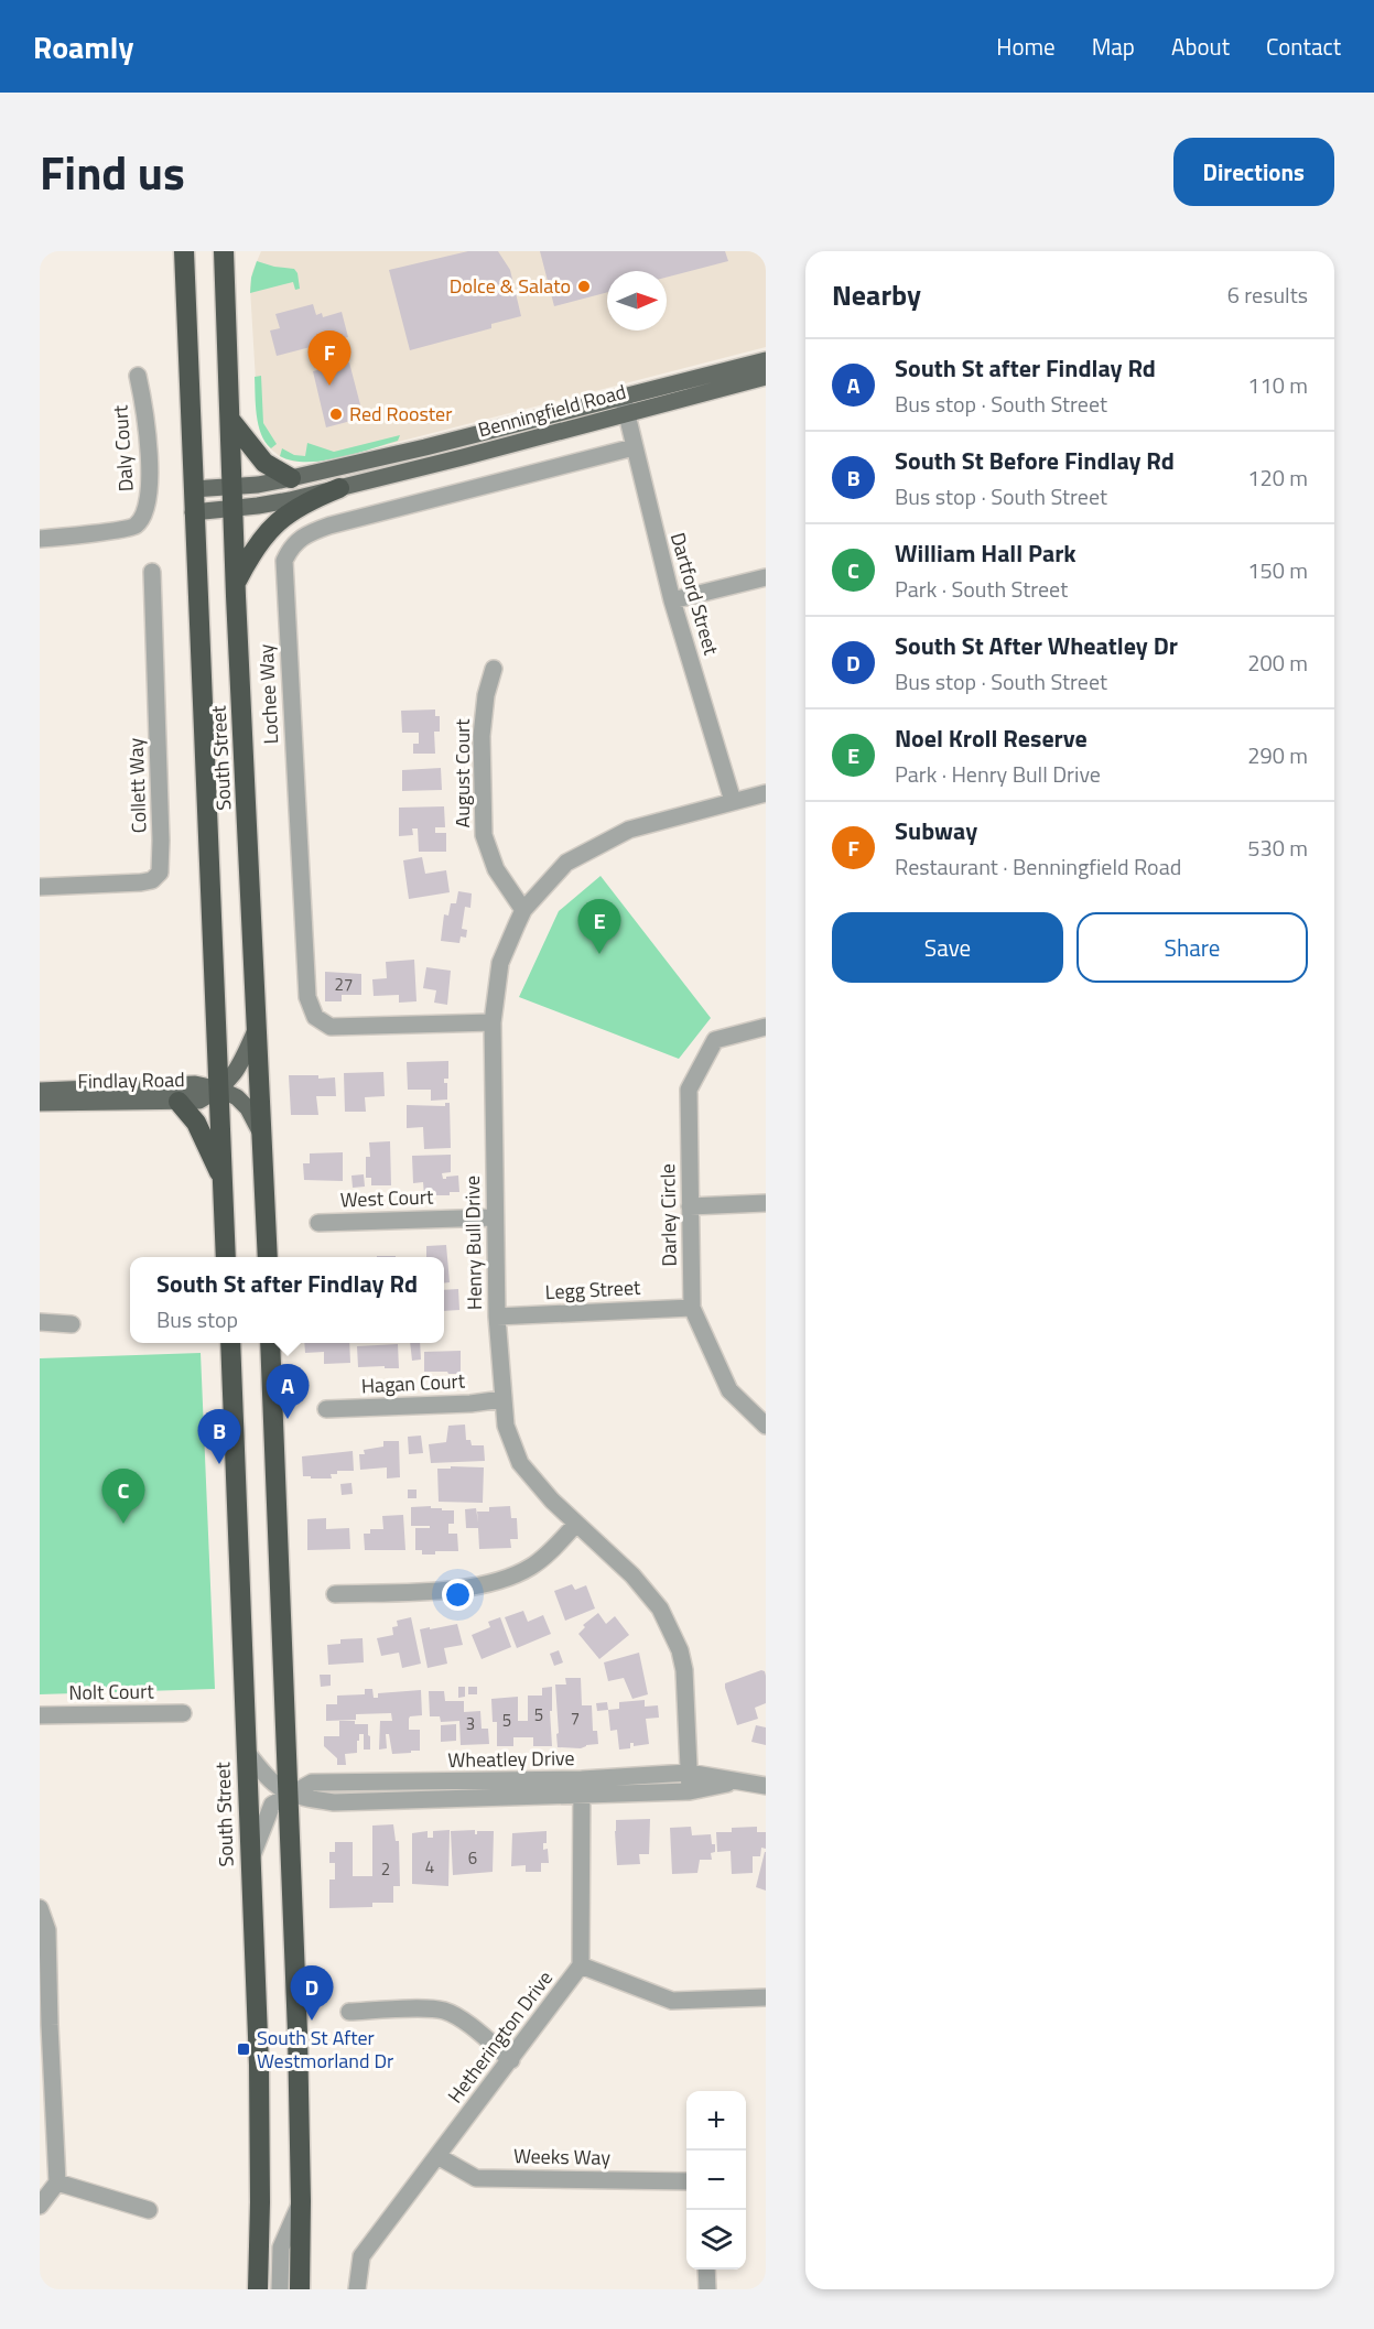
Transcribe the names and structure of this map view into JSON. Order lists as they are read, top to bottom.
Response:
{
  "streets": {
    "highway": ["South Street"],
    "main road": ["Benningfield Road", "Findlay Road"],
    "street": [
      "Daly Court",
      "Dartford Street",
      "Lochee Way",
      "August Court",
      "Collett Way",
      "West Court",
      "Darley Circle",
      "Henry Bull Drive",
      "Legg Street",
      "Hagan Court",
      "Nolt Court",
      "Wheatley Drive",
      "Hetherington Drive",
      "Weeks Way"
    ]
  },
  "crossings": [
    ["Benningfield Road", "Dartford Street"],
    ["Benningfield Road", "South Street"],
    ["Dartford Street", "Lochee Way"],
    ["Dartford Street", "Henry Bull Drive"],
    ["Lochee Way", "Henry Bull Drive"],
    ["South Street", "Findlay Road"],
    ["South Street", "Wheatley Drive"],
    ["August Court", "Henry Bull Drive"],
    ["West Court", "Henry Bull Drive"],
    ["Darley Circle", "Legg Street"],
    ["Henry Bull Drive", "Legg Street"],
    ["Henry Bull Drive", "Hagan Court"],
    ["Henry Bull Drive", "Wheatley Drive"],
    ["Wheatley Drive", "Hetherington Drive"],
    ["Hetherington Drive", "Weeks Way"]
  ],
  "places": {
    "other": ["Dolce & Salato", "Red Rooster"],
    "transit": ["South St After Westmorland Dr"]
  },
  "house_numbers": [
    "27",
    "5",
    "7",
    "5",
    "3",
    "6",
    "4",
    "2"
  ],
  "north": "right",
  "page": {
    "header": "Roamly",
    "nav": [
      "Home",
      "Map",
      "About",
      "Contact"
    ],
    "title": "Find us",
    "buttons": [
      "Directions",
      ["Save", "Share"]
    ],
    "heading": ["Nearby", "6 results"],
    "pins": [
      "F",
      "E",
      "A",
      "B",
      "C",
      "D"
    ],
    "list": [
      {
        "mark": "A",
        "name": "South St after Findlay Rd",
        "note": "Bus stop · South Street",
        "value": "110 m"
      },
      {
        "mark": "B",
        "name": "South St Before Findlay Rd",
        "note": "Bus stop · South Street",
        "value": "120 m"
      },
      {
        "mark": "C",
        "name": "William Hall Park",
        "note": "Park · South Street",
        "value": "150 m"
      },
      {
        "mark": "D",
        "name": "South St After Wheatley Dr",
        "note": "Bus stop · South Street",
        "value": "200 m"
      },
      {
        "mark": "E",
        "name": "Noel Kroll Reserve",
        "note": "Park · Henry Bull Drive",
        "value": "290 m"
      },
      {
        "mark": "F",
        "name": "Subway",
        "note": "Restaurant · Benningfield Road",
        "value": "530 m"
      }
    ],
    "popup": ["South St after Findlay Rd", "Bus stop"],
    "map_buttons": ["+", "−"]
  }
}
